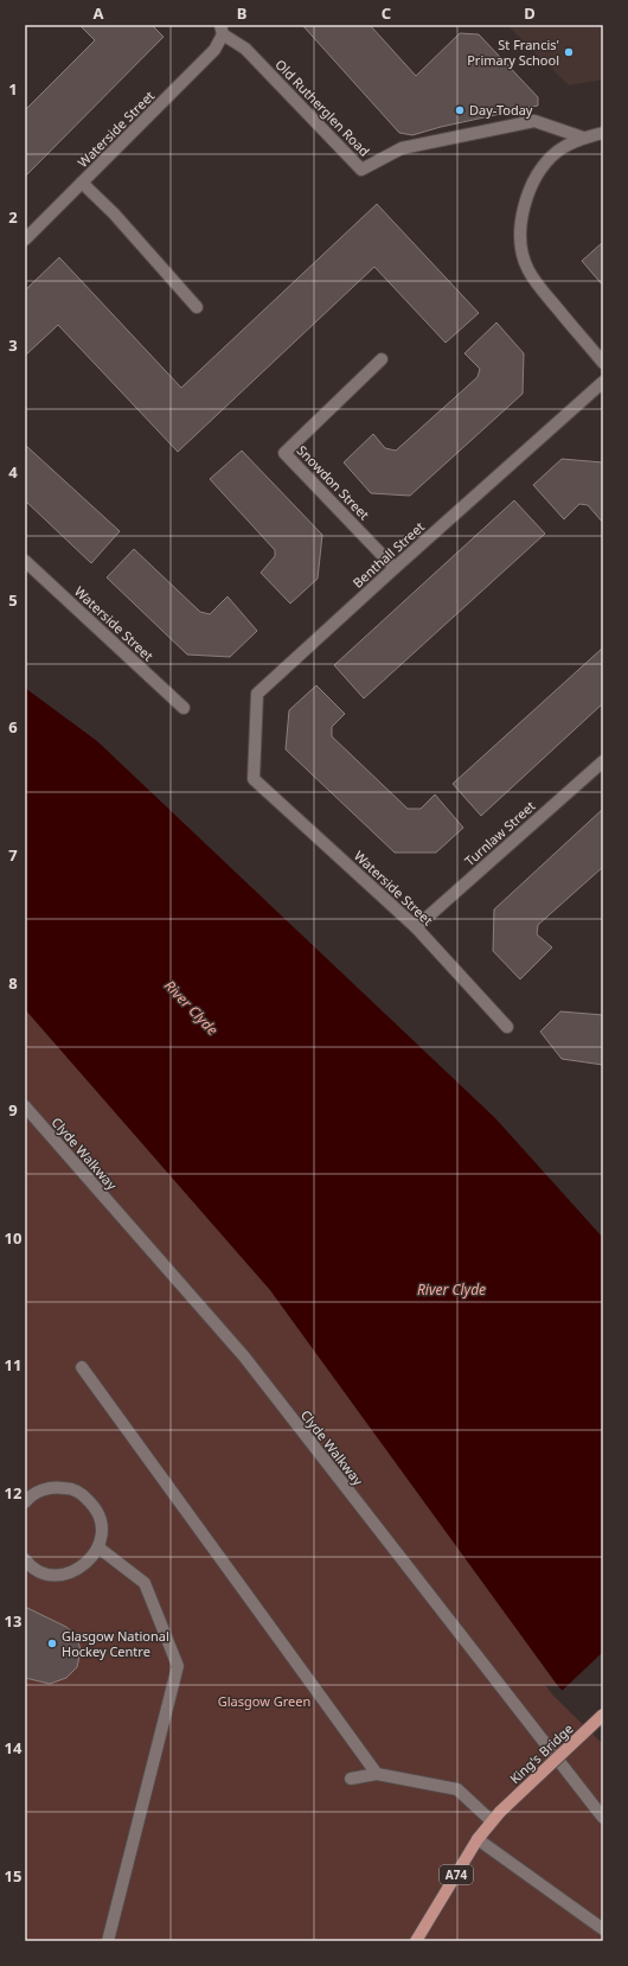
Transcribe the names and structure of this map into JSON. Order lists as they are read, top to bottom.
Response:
{
  "streets": {
    "main road": ["King's Bridge", "A74"],
    "street": [
      "Old Rutherglen Road",
      "Waterside Street",
      "Snowdon Street",
      "Benthall Street",
      "Turnlaw Street",
      "Clyde Walkway"
    ]
  },
  "crossings": [
    ["Old Rutherglen Road", "Waterside Street"],
    ["Waterside Street", "Benthall Street"],
    ["Waterside Street", "Turnlaw Street"],
    ["Snowdon Street", "Benthall Street"],
    ["King's Bridge", "A74"]
  ],
  "water": ["River Clyde"],
  "parks": ["Glasgow Green"],
  "places": ["St Francis' Primary School", "Day-Today", "Glasgow National Hockey Centre"],
  "grid": {
    "columns": [
      "A",
      "B",
      "C",
      "D"
    ],
    "rows": [
      "1",
      "2",
      "3",
      "4",
      "5",
      "6",
      "7",
      "8",
      "9",
      "10",
      "11",
      "12",
      "13",
      "14",
      "15"
    ]
  }
}
